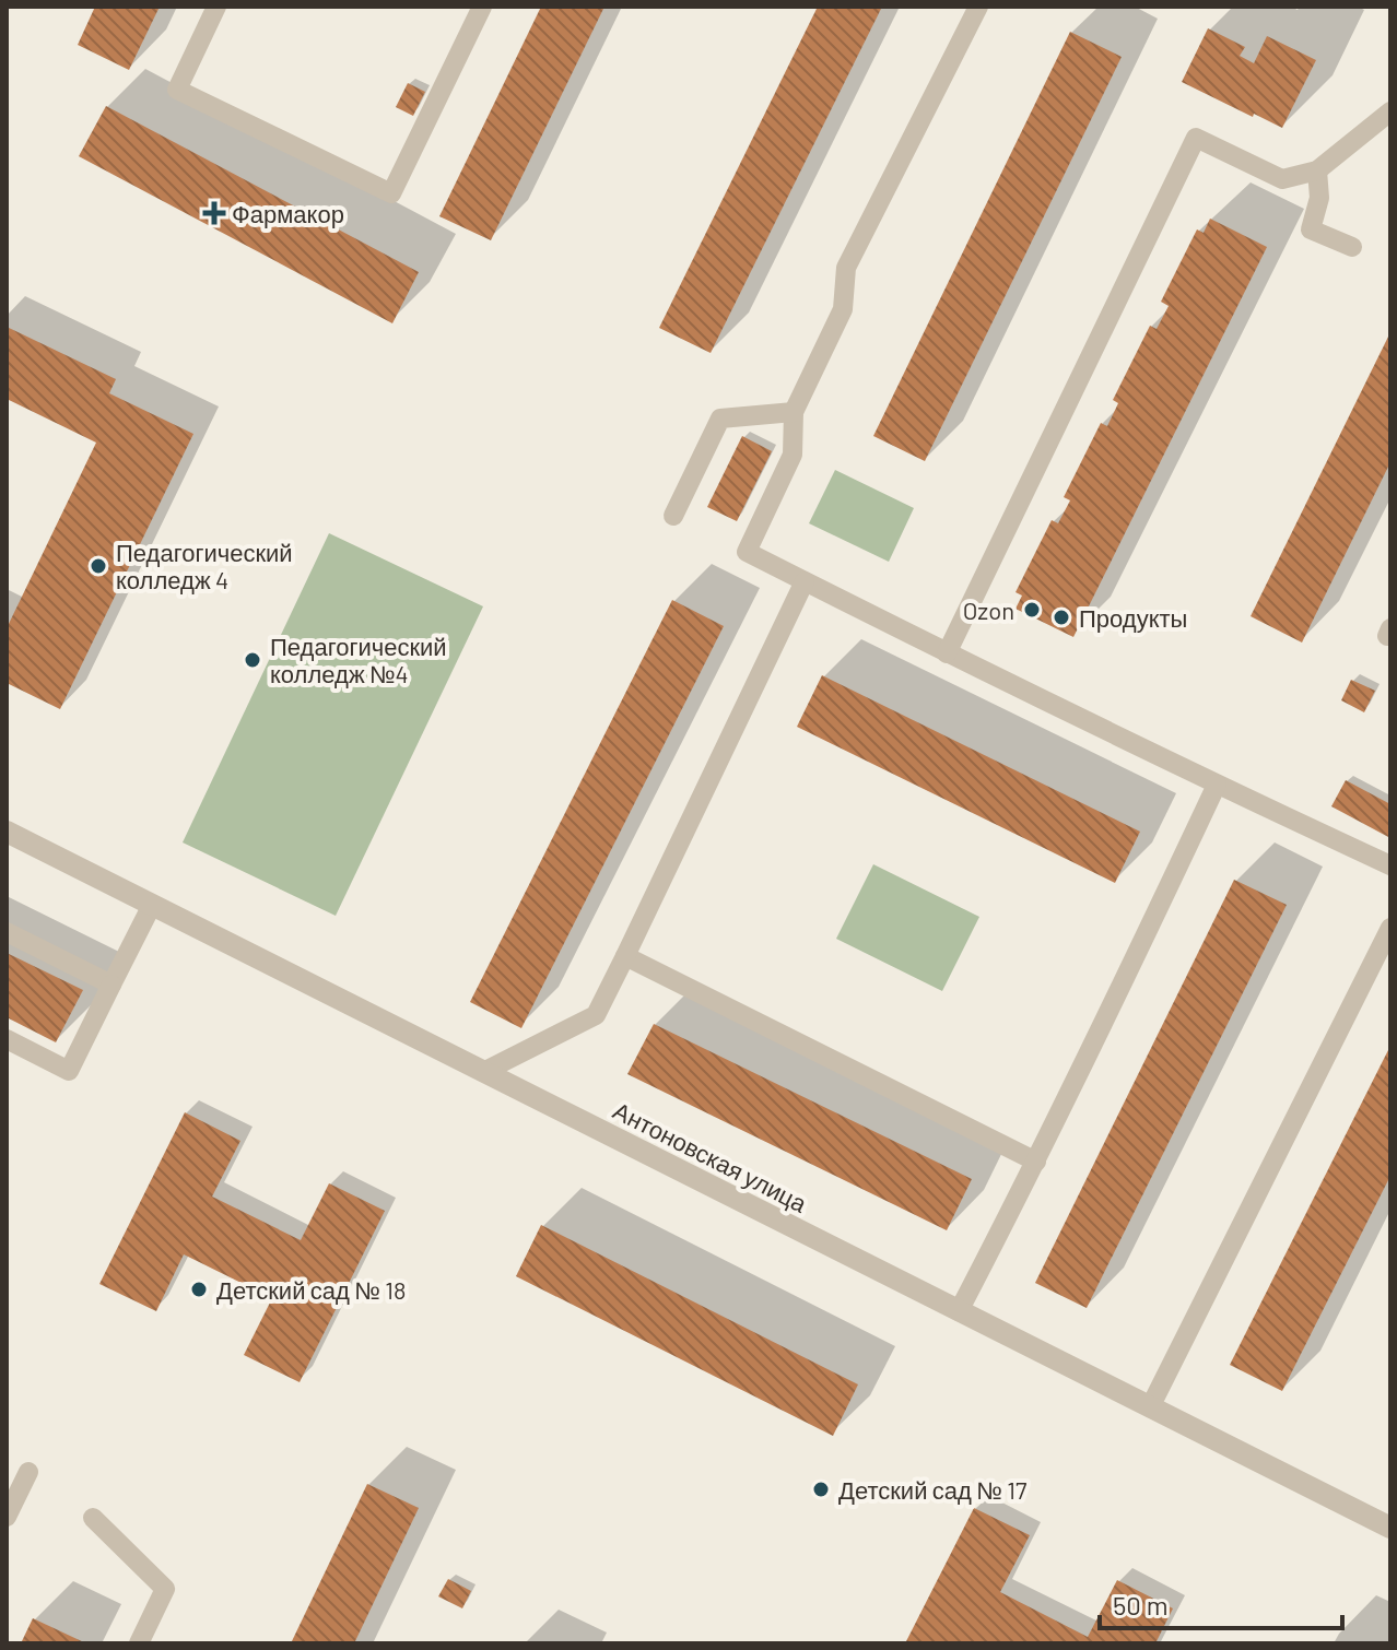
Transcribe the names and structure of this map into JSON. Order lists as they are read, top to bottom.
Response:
{
  "streets": {
    "street": ["Антоновская улица"]
  },
  "places": {
    "health": ["Фармакор"],
    "other": [
      "Педагогический колледж 4",
      "Ozon",
      "Продукты",
      "Педагогический колледж №4",
      "Детский сад № 18",
      "Детский сад № 17"
    ]
  },
  "scale_bar": "50 m"
}
